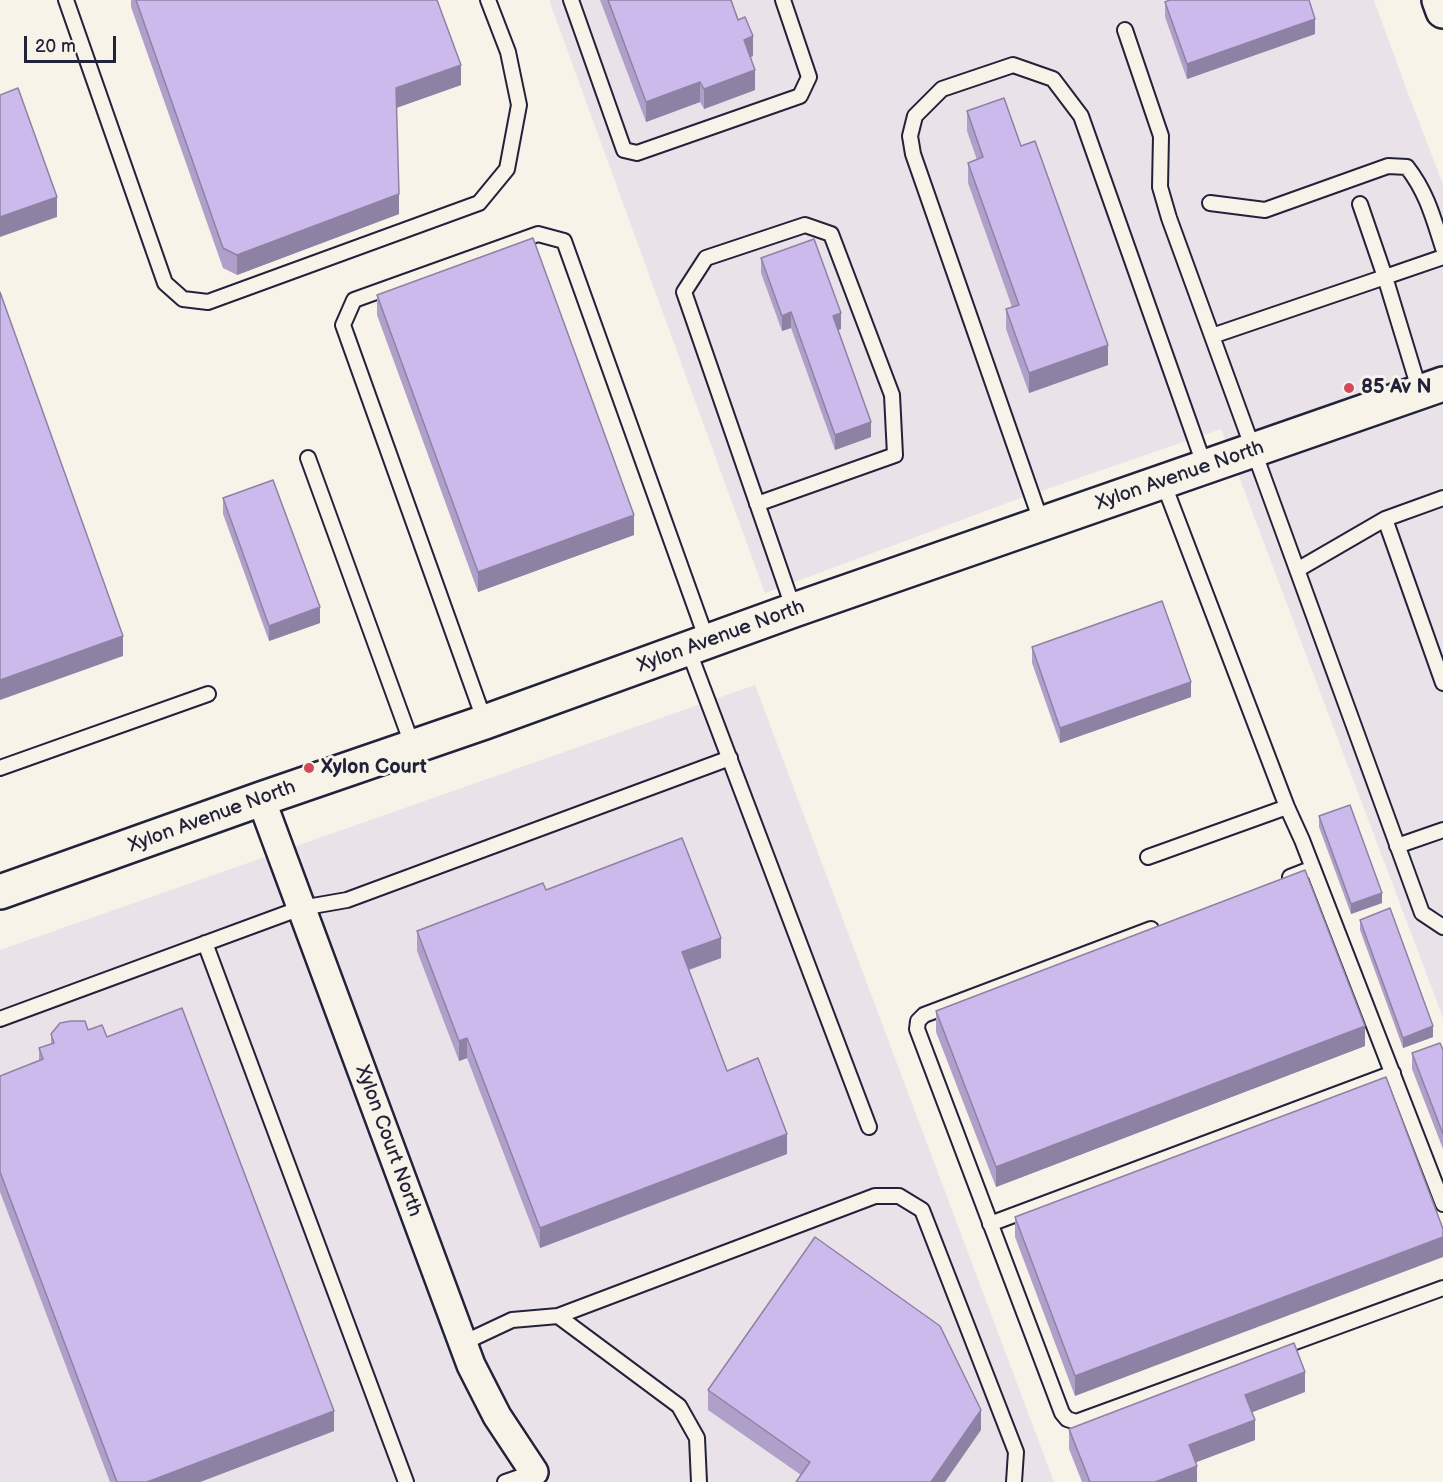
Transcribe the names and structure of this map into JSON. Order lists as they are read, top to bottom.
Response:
{
  "streets": {
    "street": ["Xylon Avenue North", "Xylon Court North"]
  },
  "crossings": [
    ["Xylon Avenue North", "Xylon Court North"]
  ],
  "places": ["85 Av N", "Xylon Court"],
  "scale_bar": "20 m"
}
